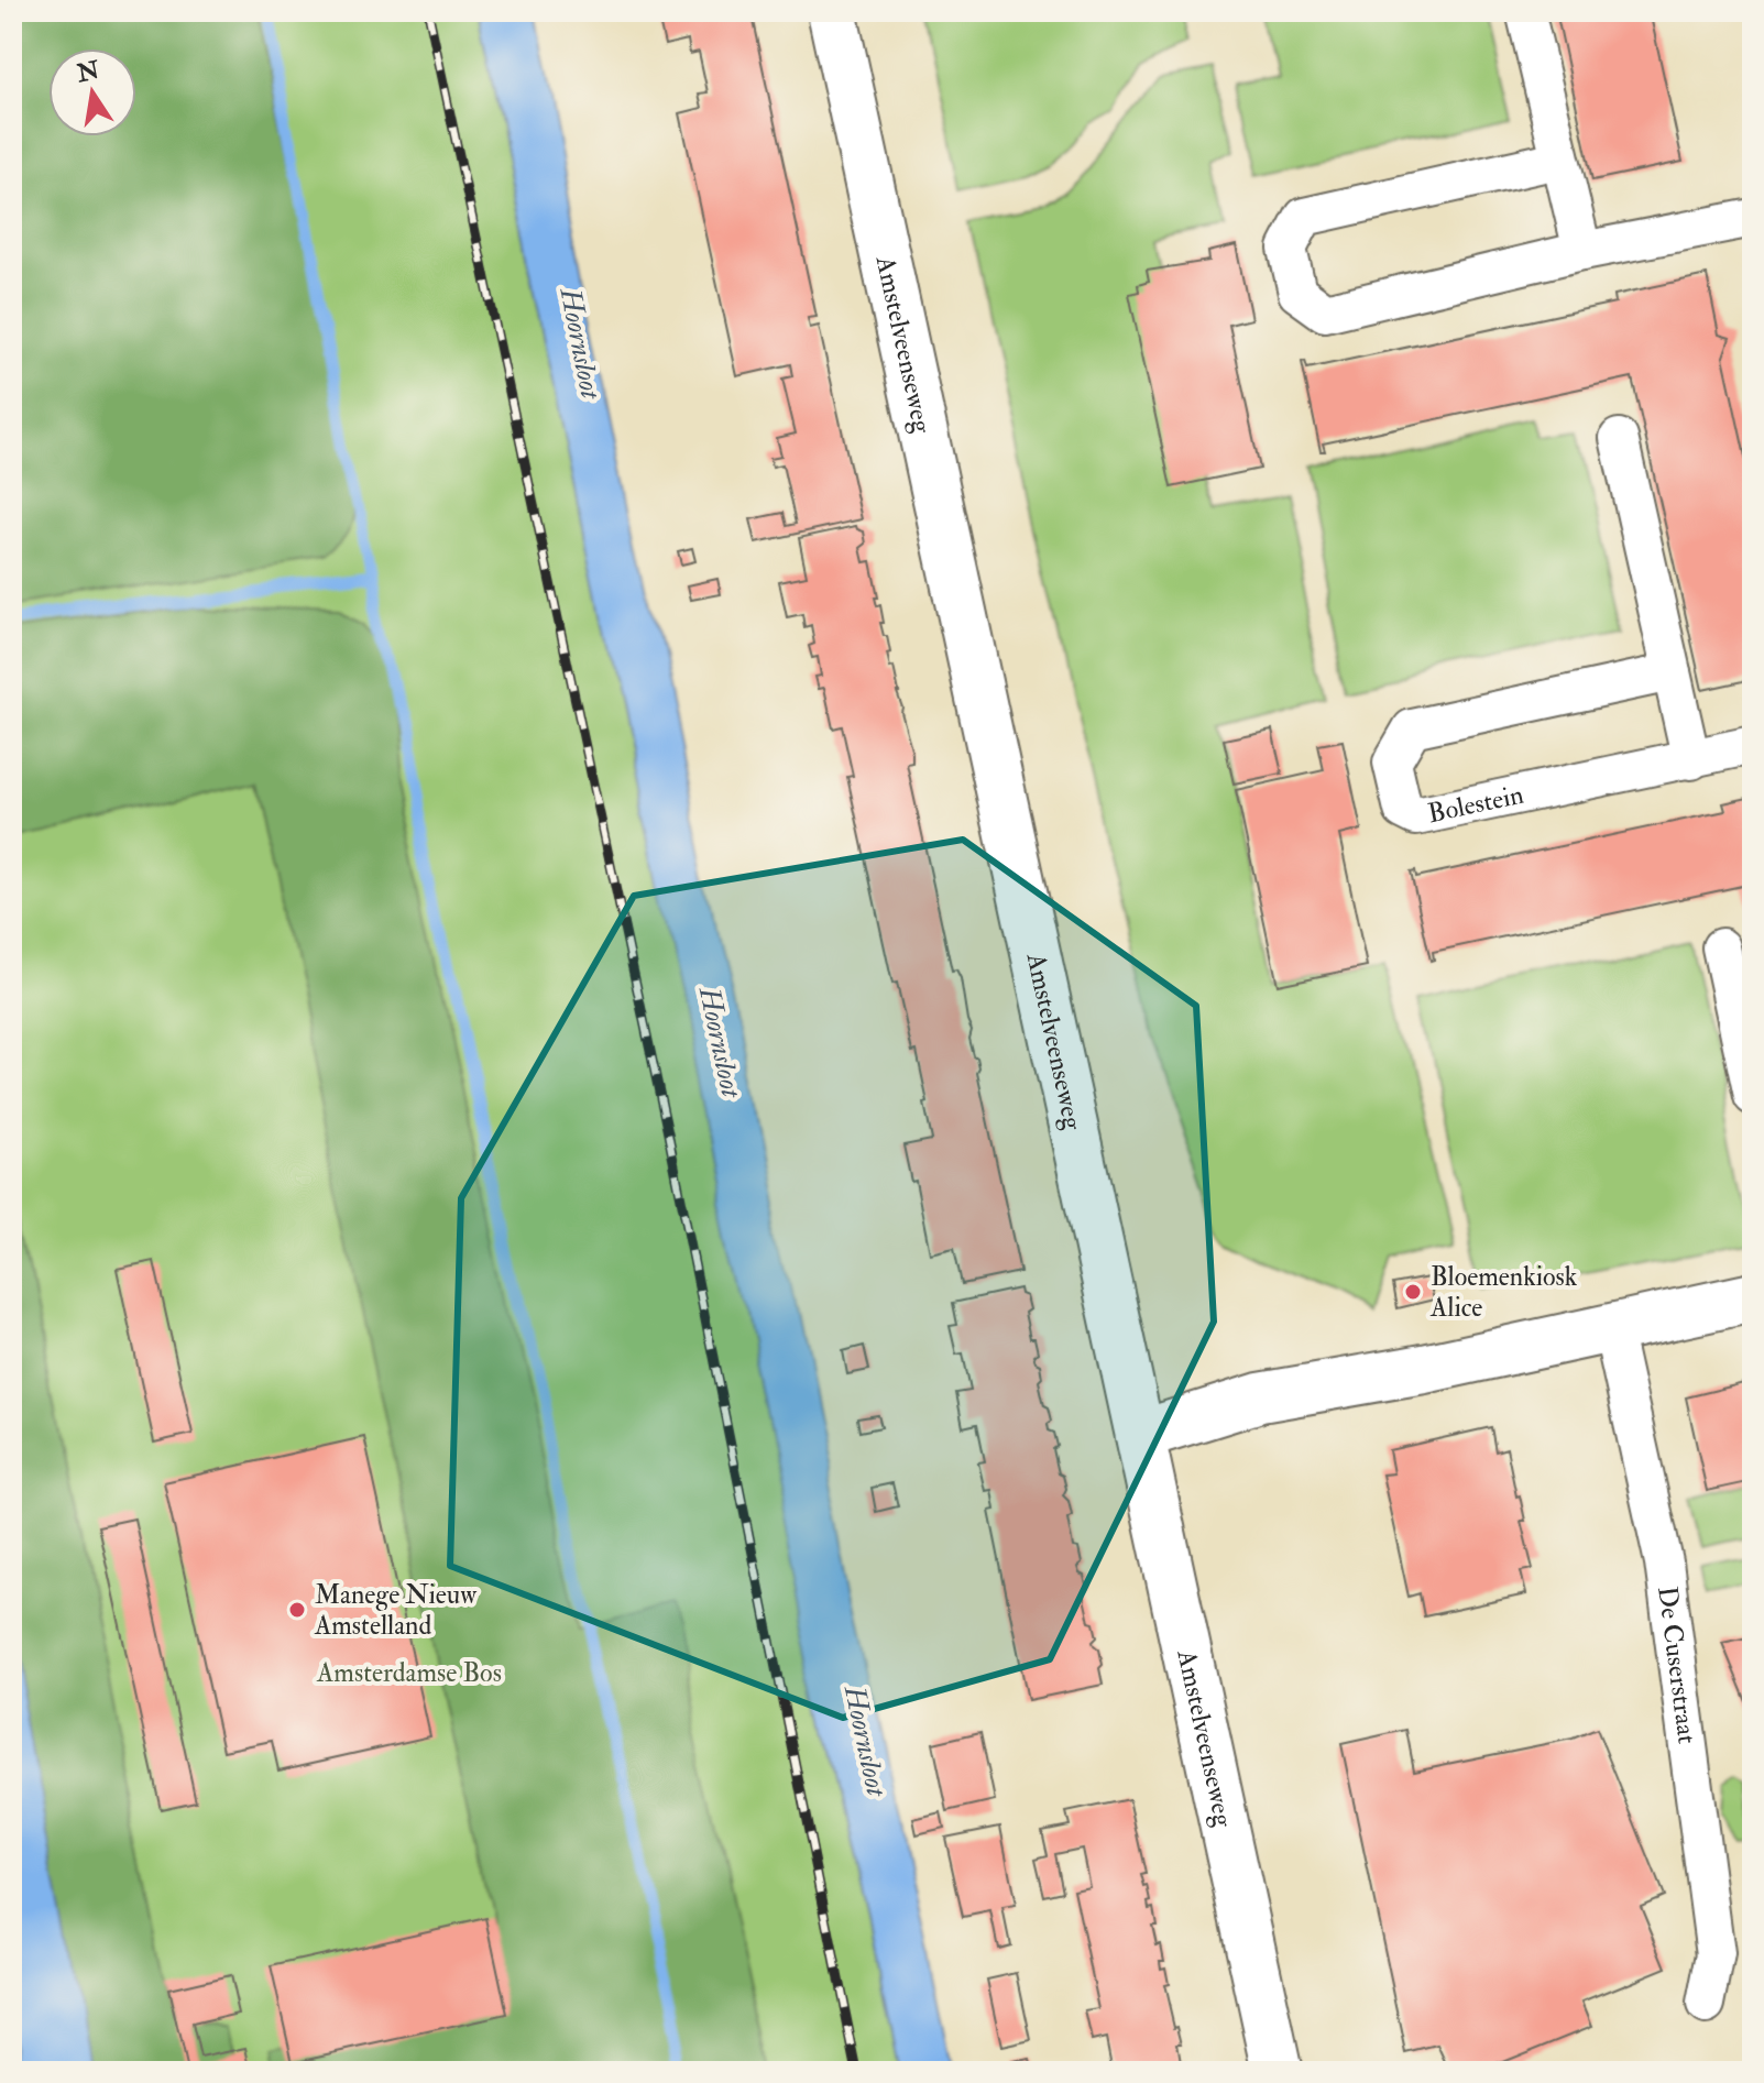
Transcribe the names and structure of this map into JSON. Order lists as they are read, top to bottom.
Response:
{
  "streets": {
    "main road": ["Amstelveenseweg"],
    "street": ["Bolestein", "De Cuserstraat"]
  },
  "water": ["Hoornsloot"],
  "parks": ["Amsterdamse Bos"],
  "places": ["Bloemenkiosk Alice", "Manege Nieuw Amstelland"],
  "north": "top"
}
